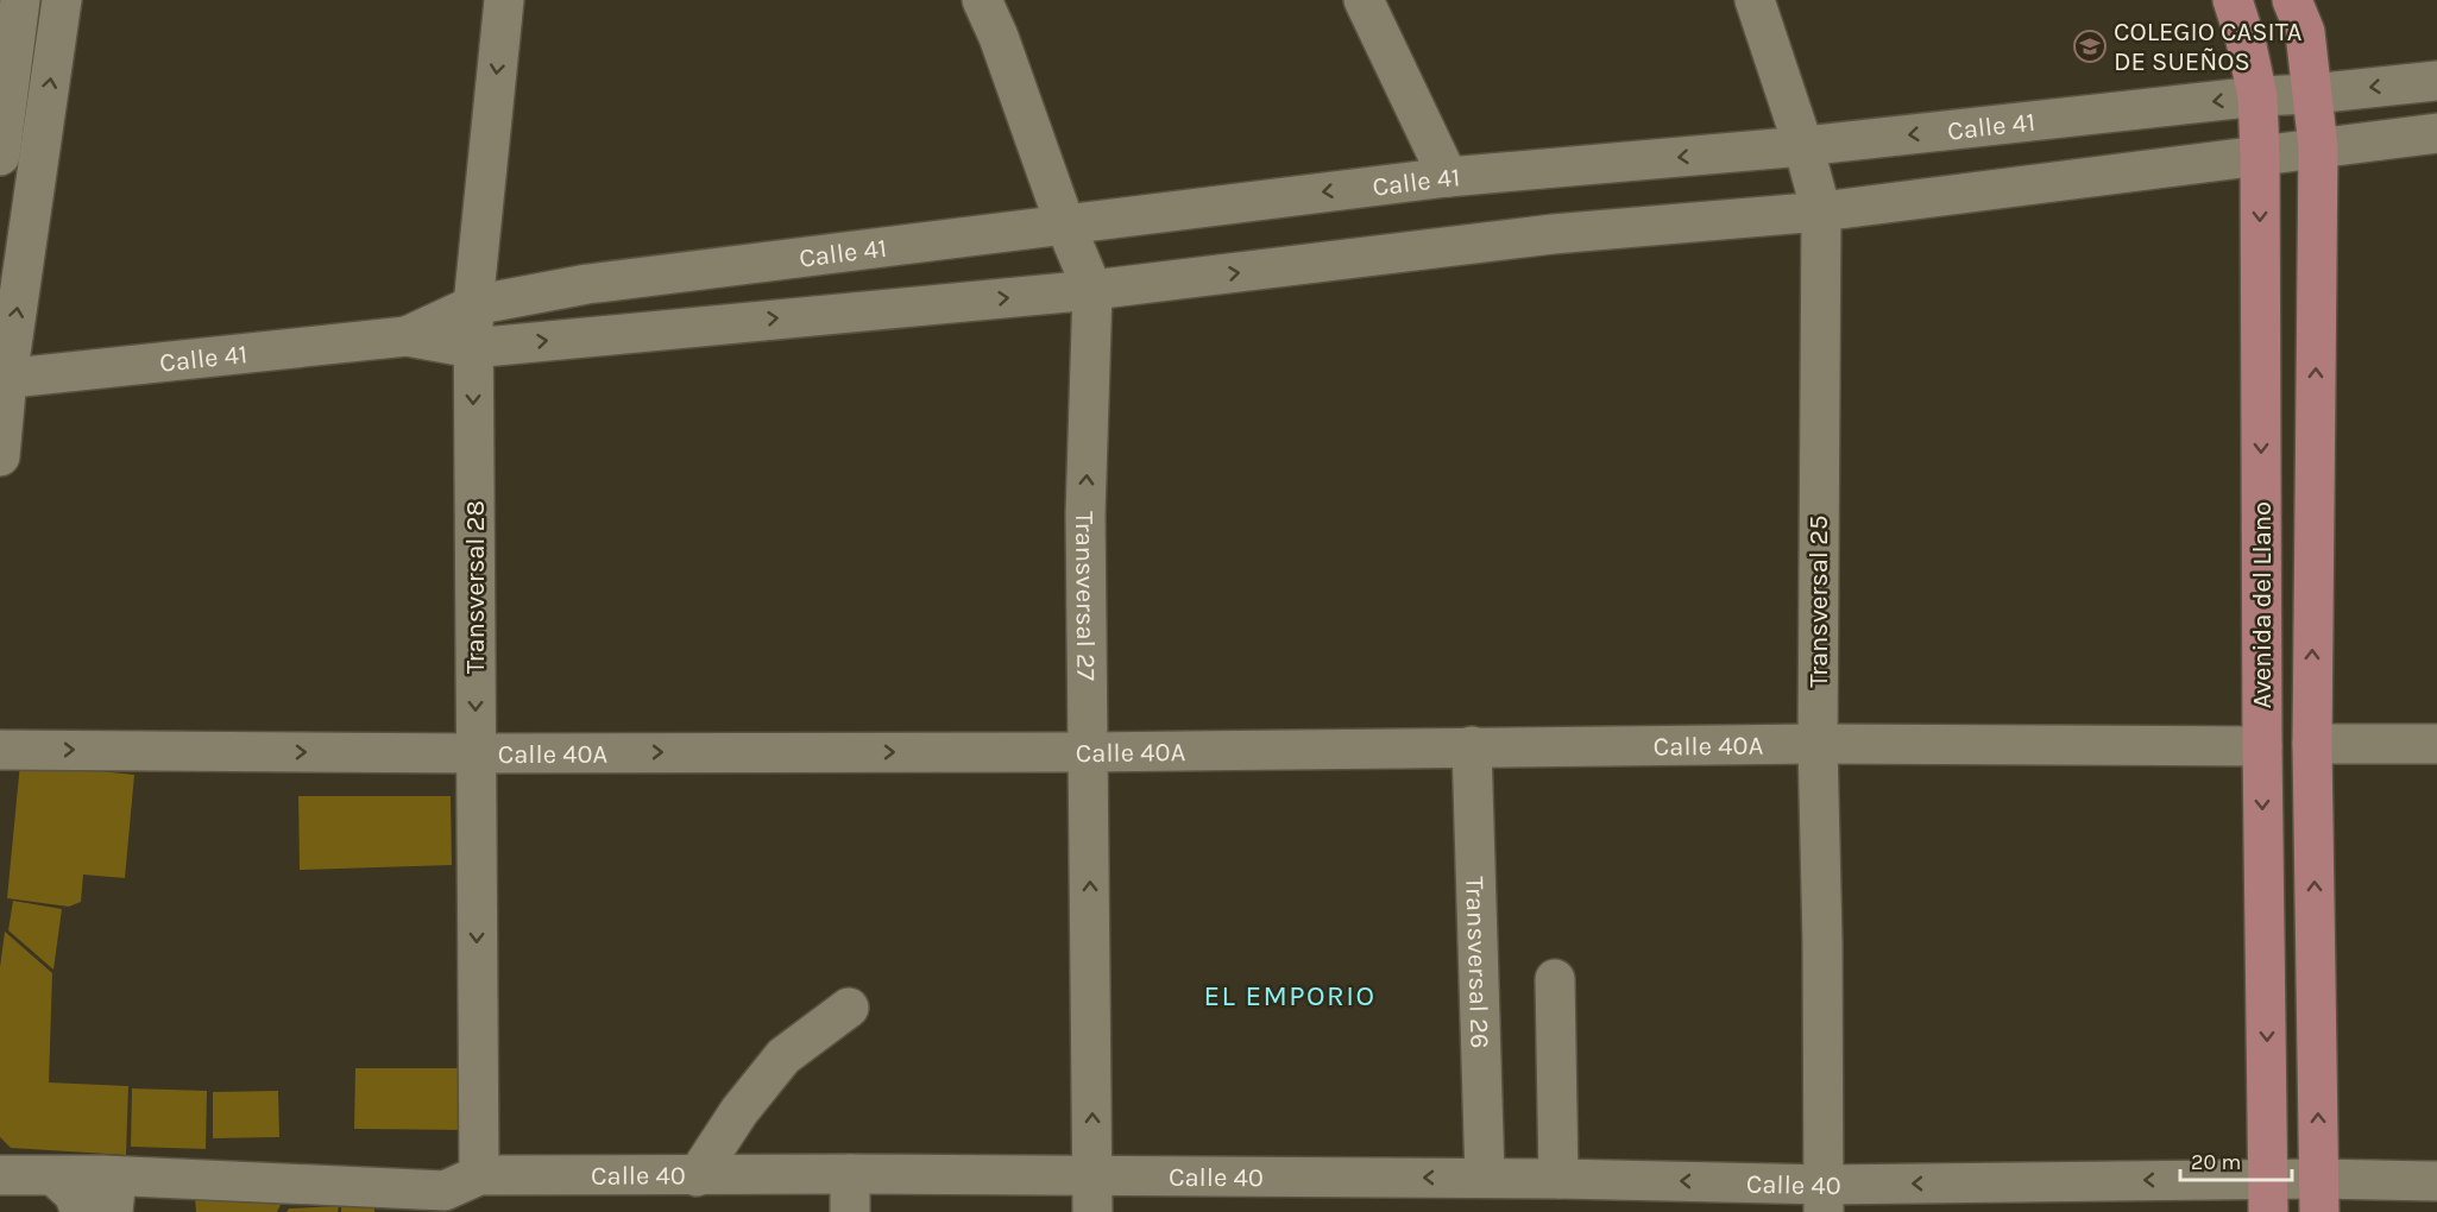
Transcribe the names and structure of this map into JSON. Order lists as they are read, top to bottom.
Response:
{
  "streets": {
    "main road": ["Avenida del Llano"],
    "street": [
      "Calle 41",
      "Transversal 28",
      "Transversal 27",
      "Transversal 25",
      "Calle 40A",
      "Transversal 26",
      "Calle 40"
    ]
  },
  "crossings": [
    ["Calle 41", "Transversal 28"],
    ["Calle 41", "Transversal 27"],
    ["Calle 41", "Transversal 25"],
    ["Calle 41", "Avenida del Llano"],
    ["Transversal 28", "Calle 40A"],
    ["Transversal 28", "Calle 40"],
    ["Transversal 27", "Calle 40A"],
    ["Transversal 27", "Calle 40"],
    ["Transversal 25", "Calle 40A"],
    ["Transversal 25", "Calle 40"],
    ["Avenida del Llano", "Calle 40A"],
    ["Avenida del Llano", "Calle 40"],
    ["Calle 40A", "Transversal 26"],
    ["Transversal 26", "Calle 40"]
  ],
  "one_way": [
    "Transversal 28",
    "Transversal 27",
    "Calle 40A",
    "Calle 40"
  ],
  "districts": ["EL EMPORIO"],
  "places": {
    "school or university": ["COLEGIO CASITA DE SUEÑOS"]
  },
  "scale_bar": "20 m"
}
